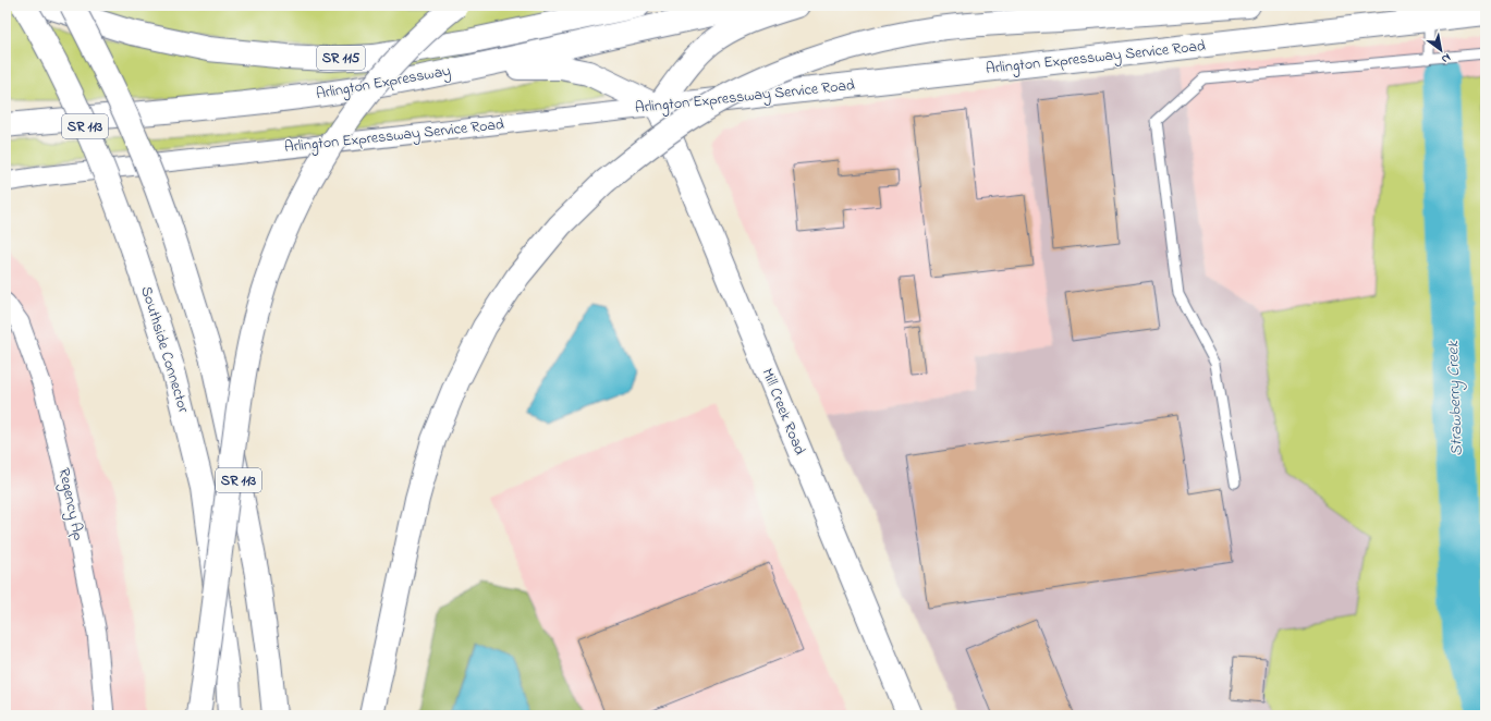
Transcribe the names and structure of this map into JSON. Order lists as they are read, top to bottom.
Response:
{
  "streets": {
    "main road": [
      "SR 115",
      "Arlington Expressway Service Road",
      "Arlington Expressway",
      "SR 113",
      "Southside Connector",
      "Mill Creek Road"
    ],
    "street": ["Regency Ap"]
  },
  "crossings": [
    ["Arlington Expressway Service Road", "Mill Creek Road"]
  ],
  "water": ["Strawberry Creek"],
  "north": "bottom right"
}
